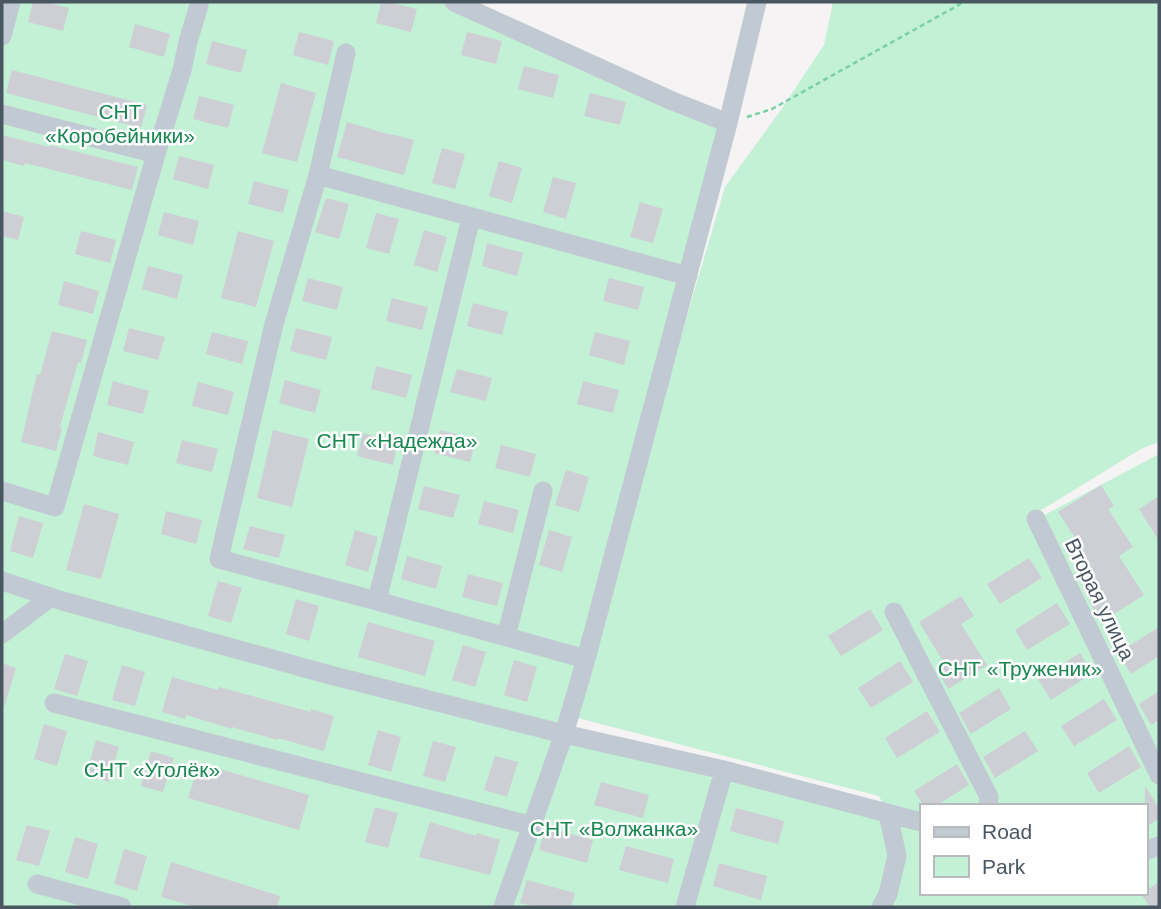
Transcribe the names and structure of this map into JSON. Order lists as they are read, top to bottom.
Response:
{
  "streets": {
    "street": ["Вторая улица"]
  },
  "parks": [
    "СНТ «Коробейники»",
    "СНТ «Надежда»",
    "СНТ «Труженик»",
    "СНТ «Уголёк»",
    "СНТ «Волжанка»"
  ],
  "legend": ["Road", "Park"]
}
